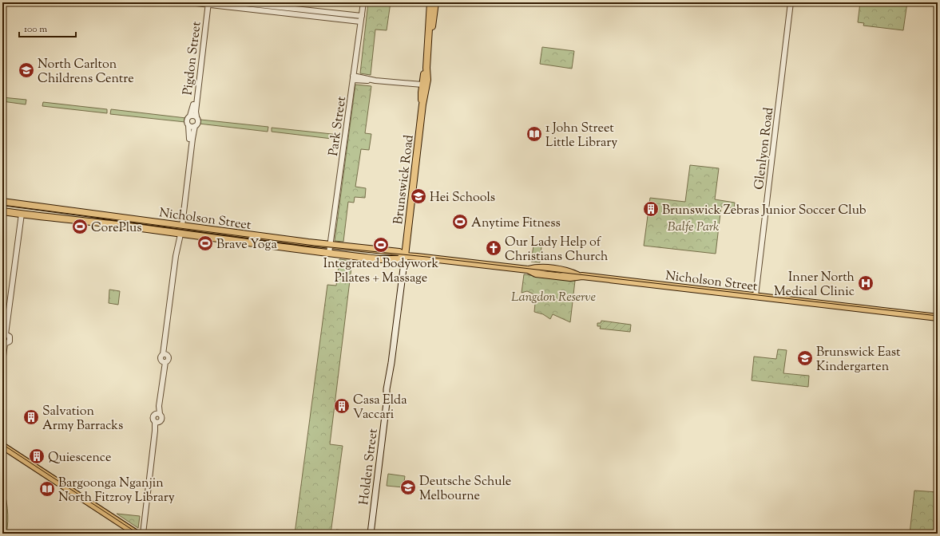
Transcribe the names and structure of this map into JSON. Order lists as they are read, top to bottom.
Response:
{
  "streets": {
    "main road": ["Brunswick Road", "Nicholson Street", "Holden Street"],
    "street": ["Pigdon Street", "Park Street", "Glenlyon Road"]
  },
  "crossings": [
    ["Park Street", "Nicholson Street"],
    ["Glenlyon Road", "Nicholson Street"],
    ["Brunswick Road", "Nicholson Street"],
    ["Brunswick Road", "Holden Street"],
    ["Nicholson Street", "Holden Street"]
  ],
  "parks": ["Balfe Park", "Langdon Reserve"],
  "places": {
    "school or university": [
      "North Carlton Childrens Centre",
      "Hei Schools",
      "Brunswick East Kindergarten",
      "Deutsche Schule Melbourne"
    ],
    "library": ["1 John Street Little Library", "Bargoonga Nganjin North Fitzroy Library"],
    "building": [
      "Brunswick Zebras Junior Soccer Club",
      "Casa Elda Vaccari",
      "Salvation Army Barracks",
      "Quiescence"
    ],
    "sports": [
      "Anytime Fitness",
      "CorePlus",
      "Brave Yoga",
      "Integrated Bodywork Pilates + Massage"
    ],
    "church": ["Our Lady Help of Christians Church"],
    "hospital": ["Inner North Medical Clinic"]
  },
  "scale_bar": "100 m"
}
